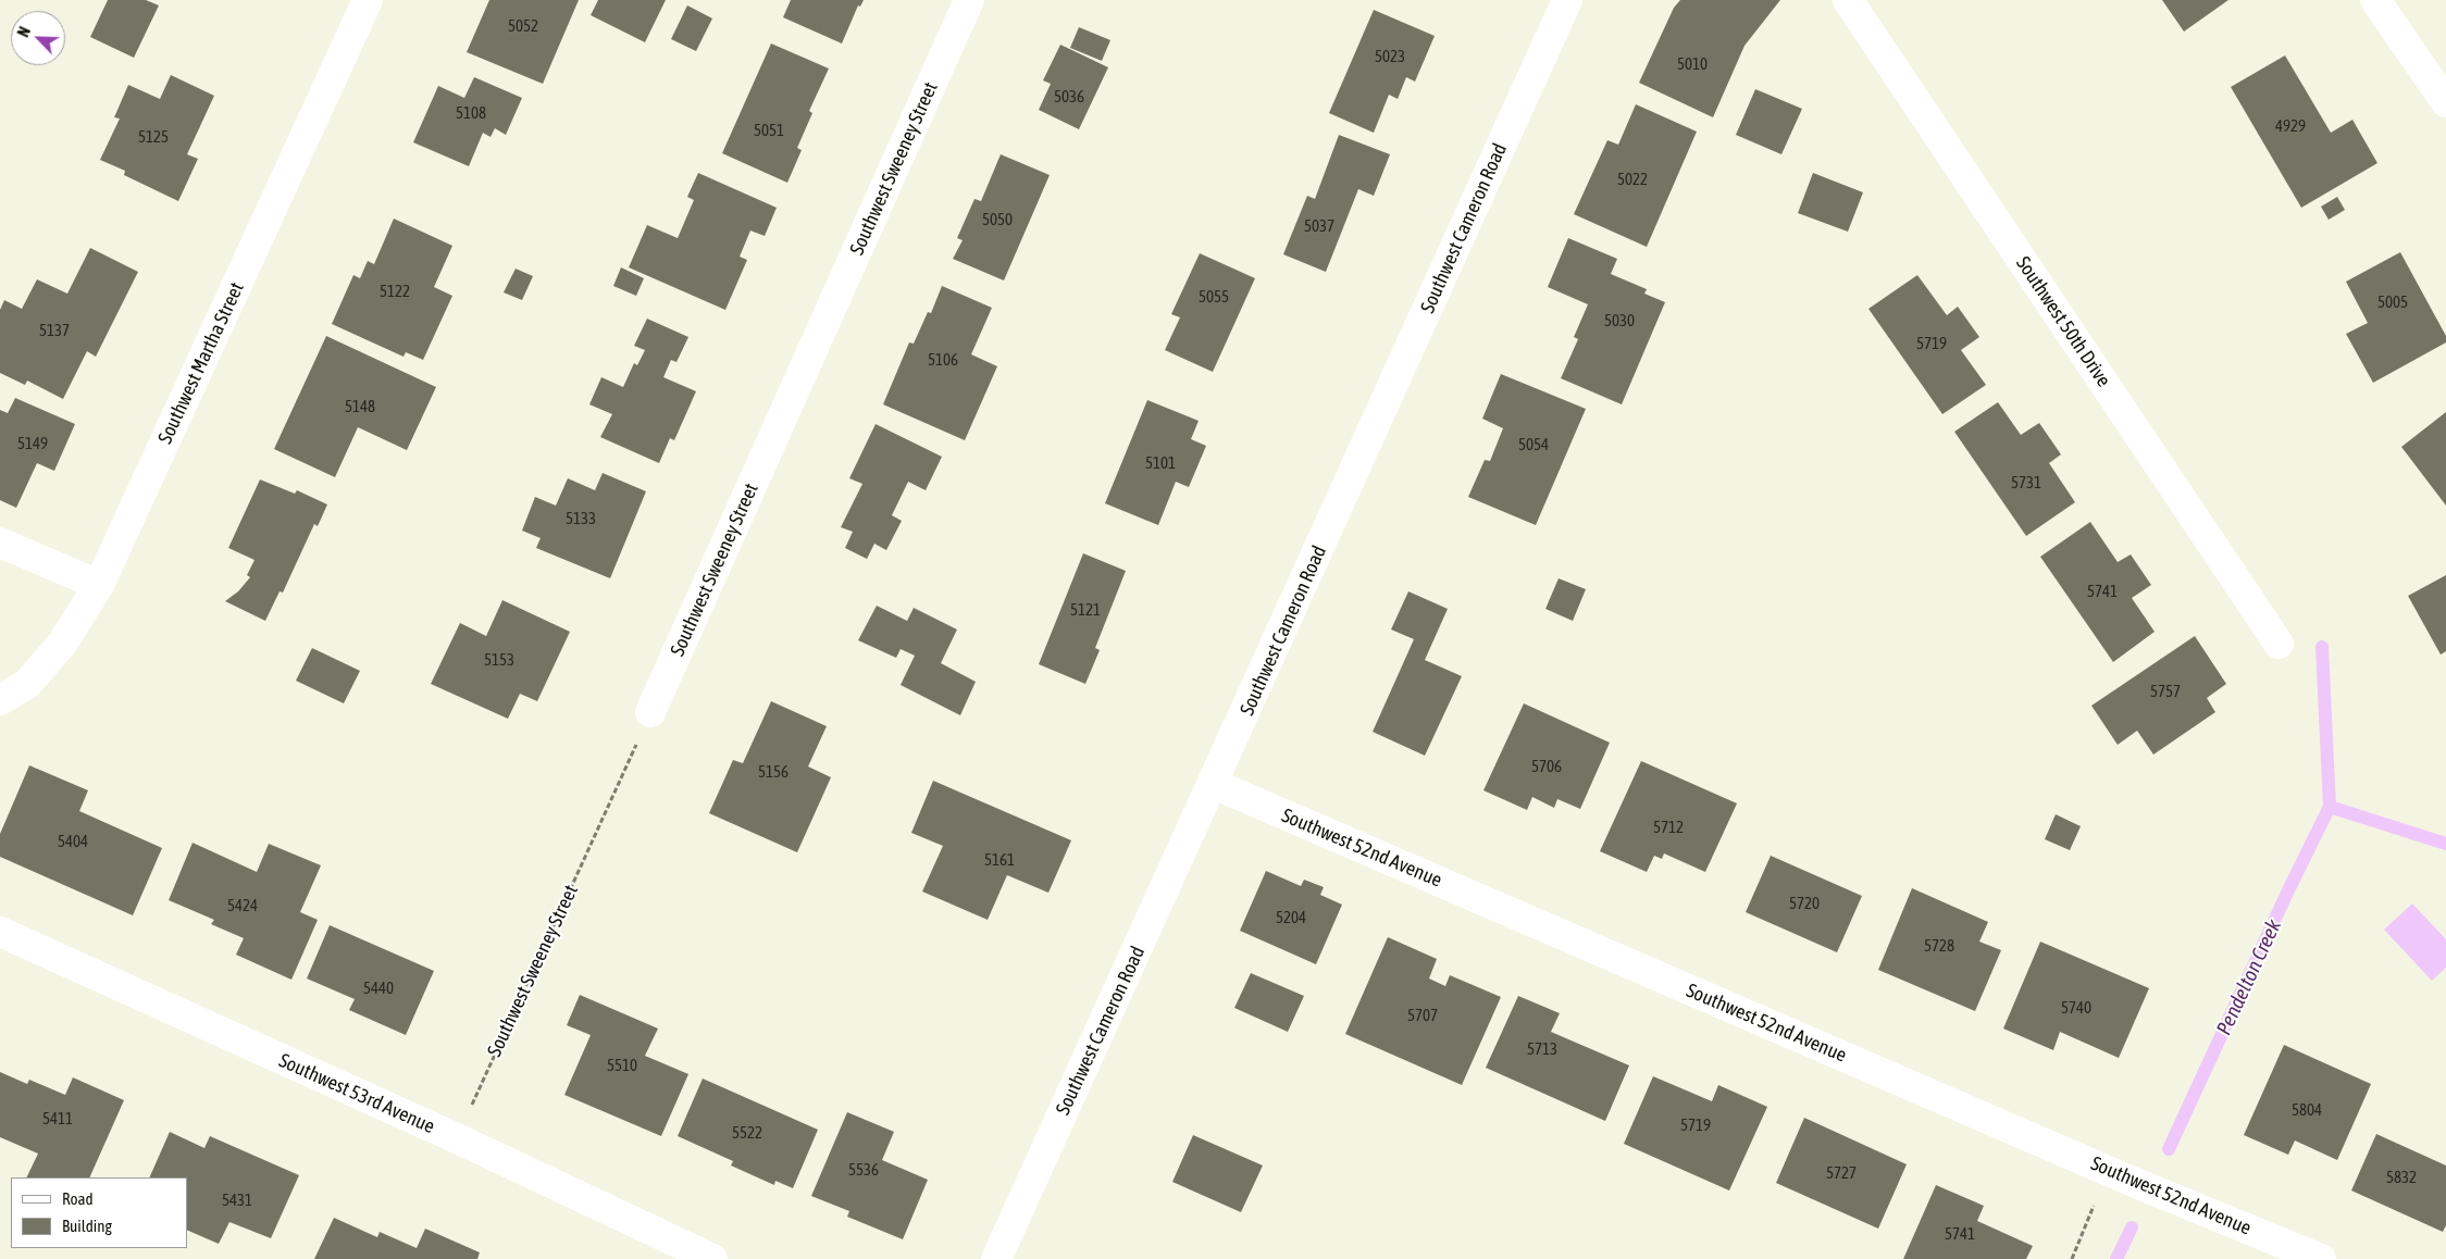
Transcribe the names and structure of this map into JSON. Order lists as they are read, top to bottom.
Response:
{
  "streets": {
    "street": [
      "Southwest Sweeney Street",
      "Southwest Cameron Road",
      "Southwest 50th Drive",
      "Southwest Martha Street",
      "Southwest 52nd Avenue",
      "Southwest 53rd Avenue"
    ]
  },
  "crossings": [
    ["Southwest Sweeney Street", "Southwest 53rd Avenue"],
    ["Southwest Cameron Road", "Southwest 52nd Avenue"]
  ],
  "water": ["Pendelton Creek"],
  "house_numbers": [
    "5052",
    "5023",
    "5010",
    "5036",
    "5108",
    "4929",
    "5051",
    "5125",
    "5022",
    "5050",
    "5037",
    "5122",
    "5055",
    "5005",
    "5030",
    "5137",
    "5719",
    "5106",
    "5148",
    "5149",
    "5054",
    "5101",
    "5731",
    "5133",
    "5741",
    "5121",
    "5153",
    "5757",
    "5706",
    "5156",
    "5712",
    "5404",
    "5161",
    "5720",
    "5424",
    "5204",
    "5728",
    "5440",
    "5740",
    "5707",
    "5713",
    "5510",
    "5804",
    "5411",
    "5719",
    "5522",
    "5536",
    "5727",
    "5832",
    "5431",
    "5741"
  ],
  "legend": ["Road", "Building"],
  "north": "top left"
}
